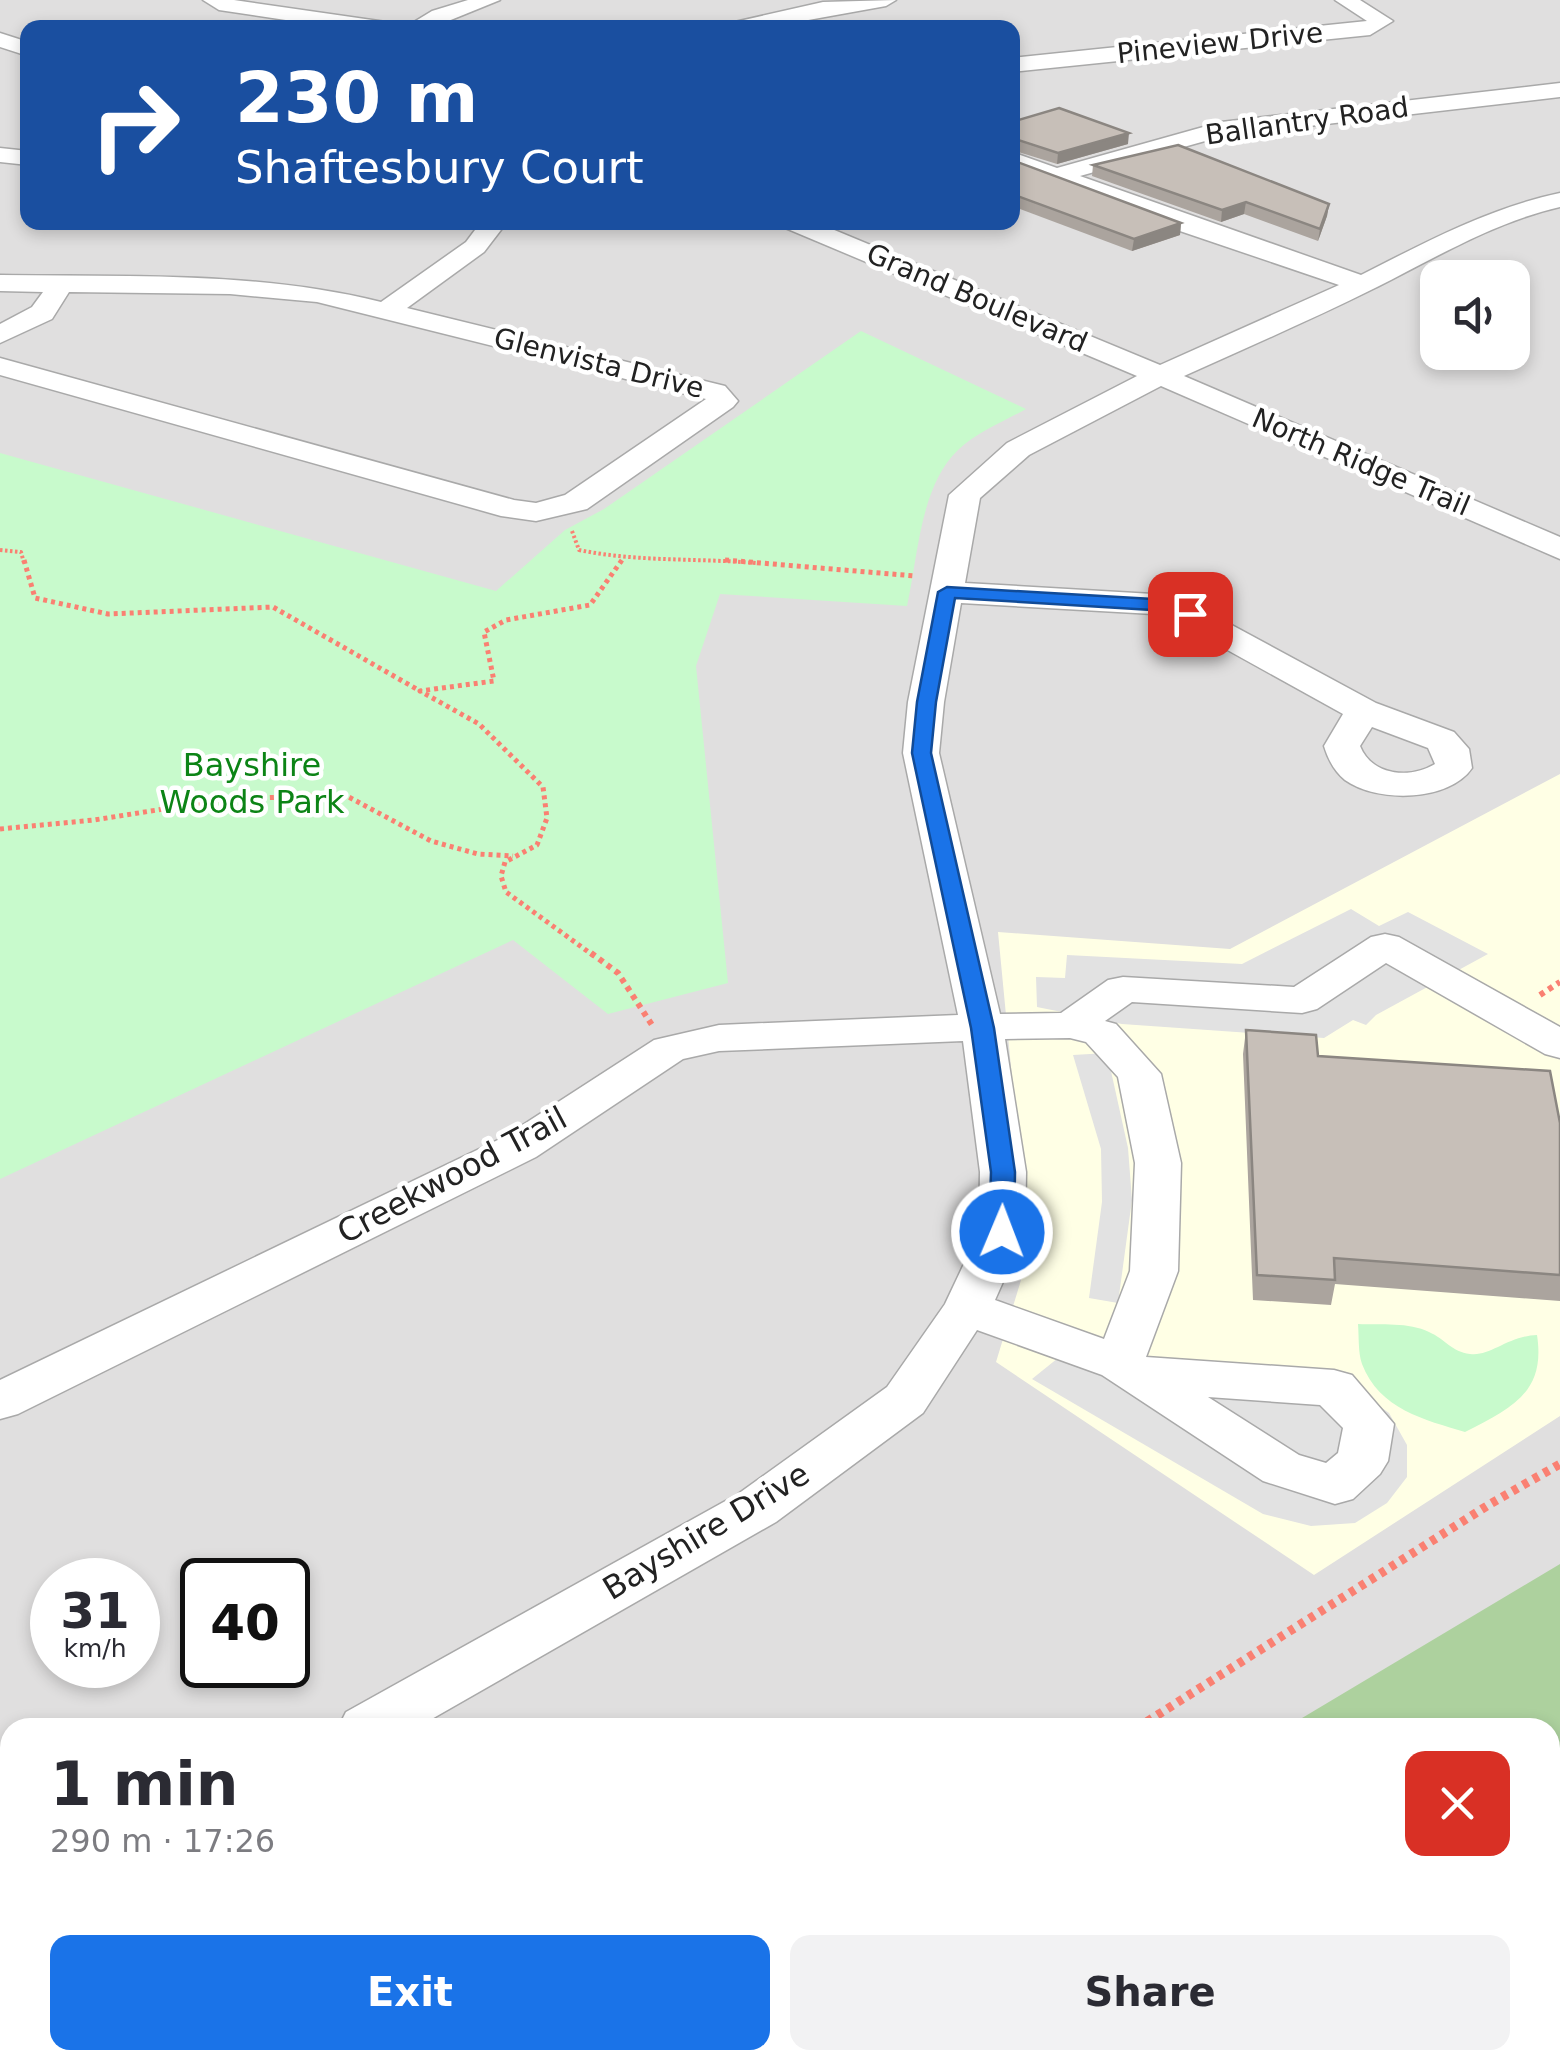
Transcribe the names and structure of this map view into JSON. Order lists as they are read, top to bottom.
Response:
{
  "streets": {
    "street": [
      "Pineview Drive",
      "Ballantry Road",
      "Grand Boulevard",
      "Glenvista Drive",
      "North Ridge Trail",
      "Creekwood Trail",
      "Bayshire Drive"
    ]
  },
  "crossings": [
    ["Grand Boulevard", "North Ridge Trail"],
    ["Grand Boulevard", "Bayshire Drive"],
    ["North Ridge Trail", "Bayshire Drive"],
    ["Creekwood Trail", "Bayshire Drive"]
  ],
  "parks": ["Bayshire Woods Park"],
  "page": {
    "turn": ["230 m", "Shaftesbury Court"],
    "speed": "31 km/h",
    "limit": "40",
    "heading": ["1 min", "290 m · 17:26"],
    "buttons": ["Exit", "Share"]
  }
}
